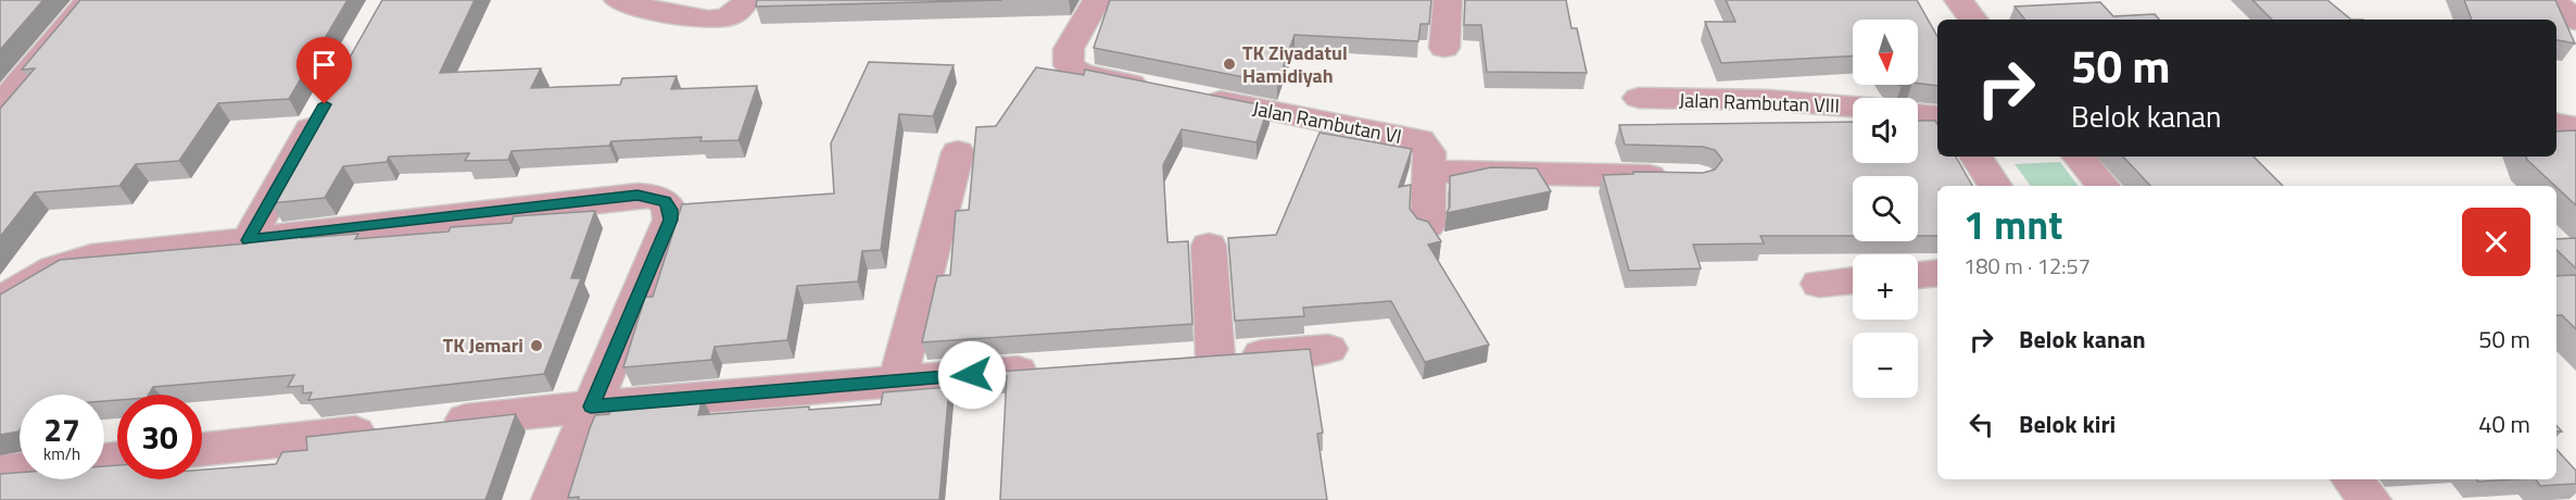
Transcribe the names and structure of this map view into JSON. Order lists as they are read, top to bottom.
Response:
{
  "streets": {
    "street": ["Jalan Rambutan VIII", "Jalan Rambutan VI"]
  },
  "places": ["TK Ziyadatul Hamidiyah", "TK Jemari"],
  "north": "bottom",
  "page": {
    "map_buttons": ["+", "−"],
    "turn": ["50 m", "Belok kanan"],
    "heading": ["1 mnt", "180 m · 12:57"],
    "list": [
      {
        "name": "Belok kanan",
        "value": "50 m"
      },
      {
        "name": "Belok kiri",
        "value": "40 m"
      }
    ],
    "speed": "27 km/h",
    "limit": "30"
  }
}
